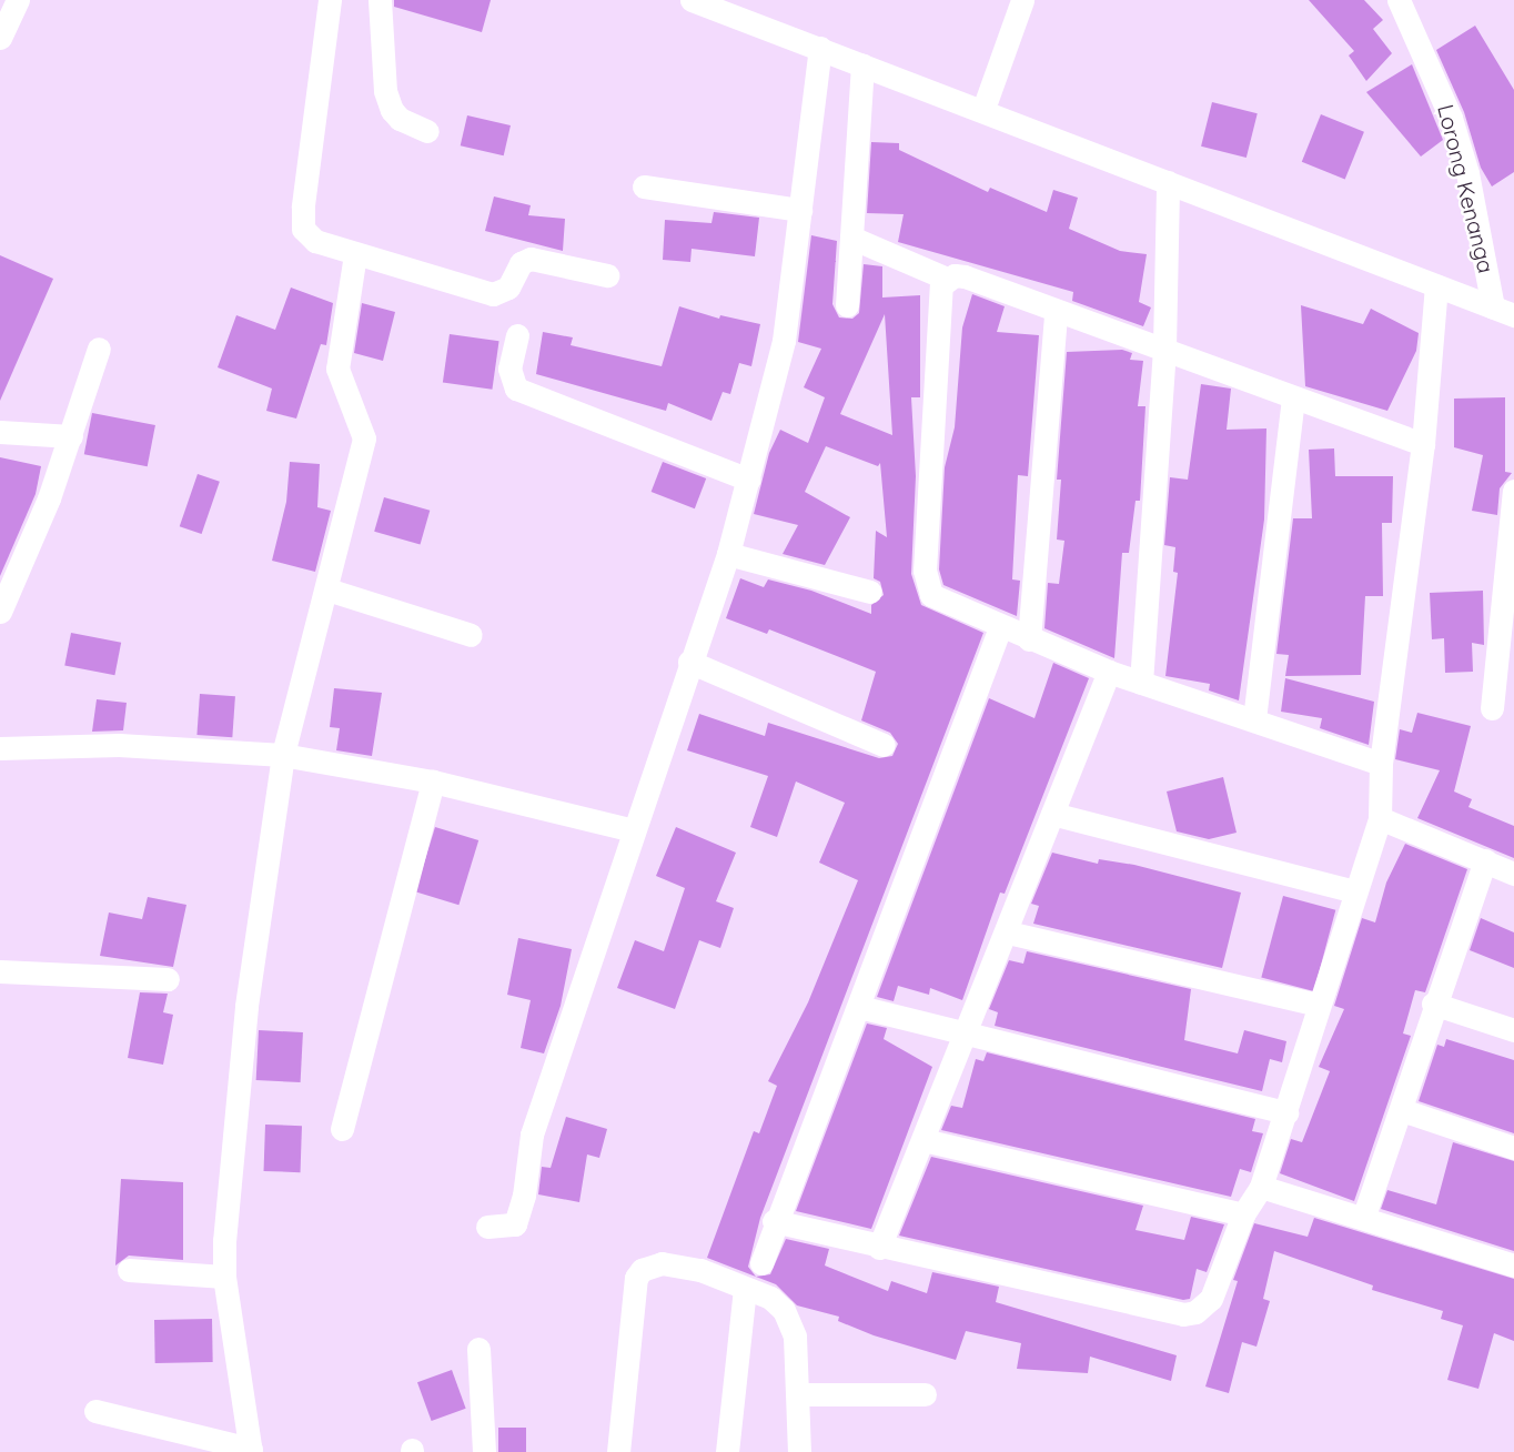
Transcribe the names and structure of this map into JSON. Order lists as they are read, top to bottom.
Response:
{
  "streets": {
    "street": ["Lorong Kenanga"]
  }
}
